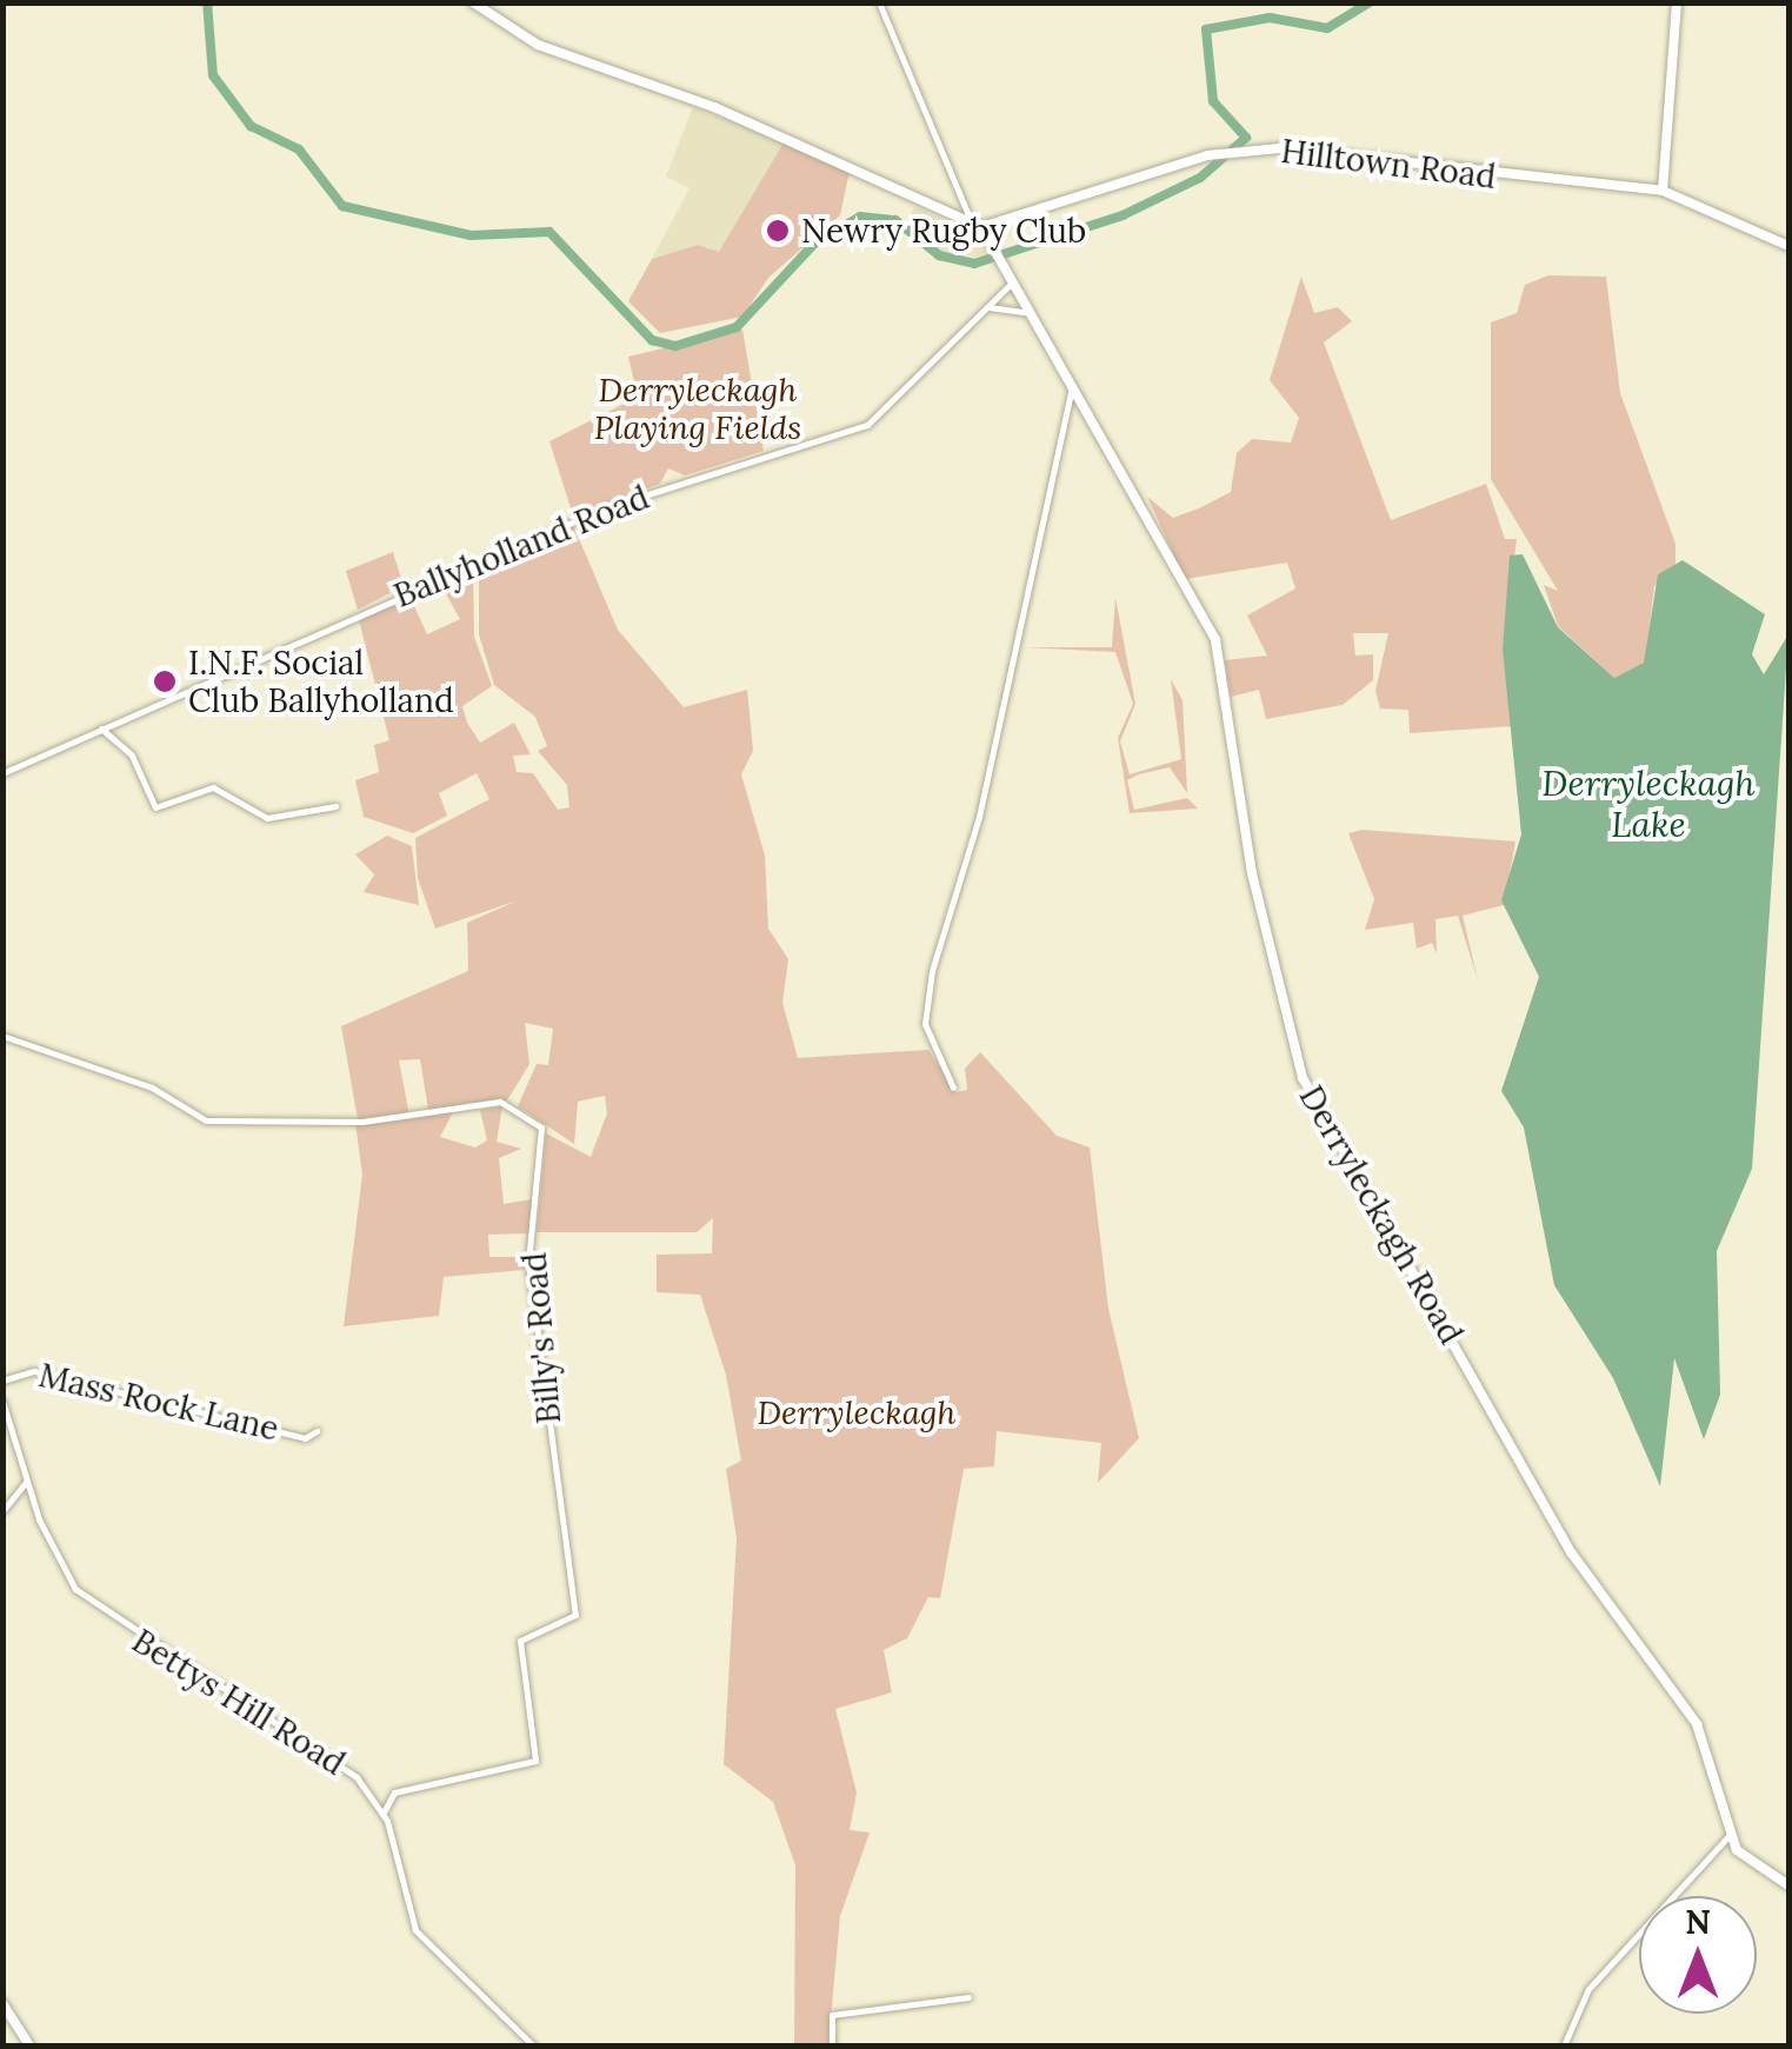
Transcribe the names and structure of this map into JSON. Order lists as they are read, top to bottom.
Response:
{
  "streets": {
    "street": [
      "Hilltown Road",
      "Ballyholland Road",
      "Derryleckagh Road",
      "Billy's Road",
      "Mass Rock Lane",
      "Bettys Hill Road"
    ]
  },
  "crossings": [
    ["Hilltown Road", "Derryleckagh Road"],
    ["Ballyholland Road", "Derryleckagh Road"],
    ["Billy's Road", "Bettys Hill Road"]
  ],
  "water": ["Derryleckagh Lake"],
  "parks": ["Derryleckagh Playing Fields", "Derryleckagh"],
  "places": ["Newry Rugby Club", "I.N.F. Social Club Ballyholland"],
  "north": "top"
}
